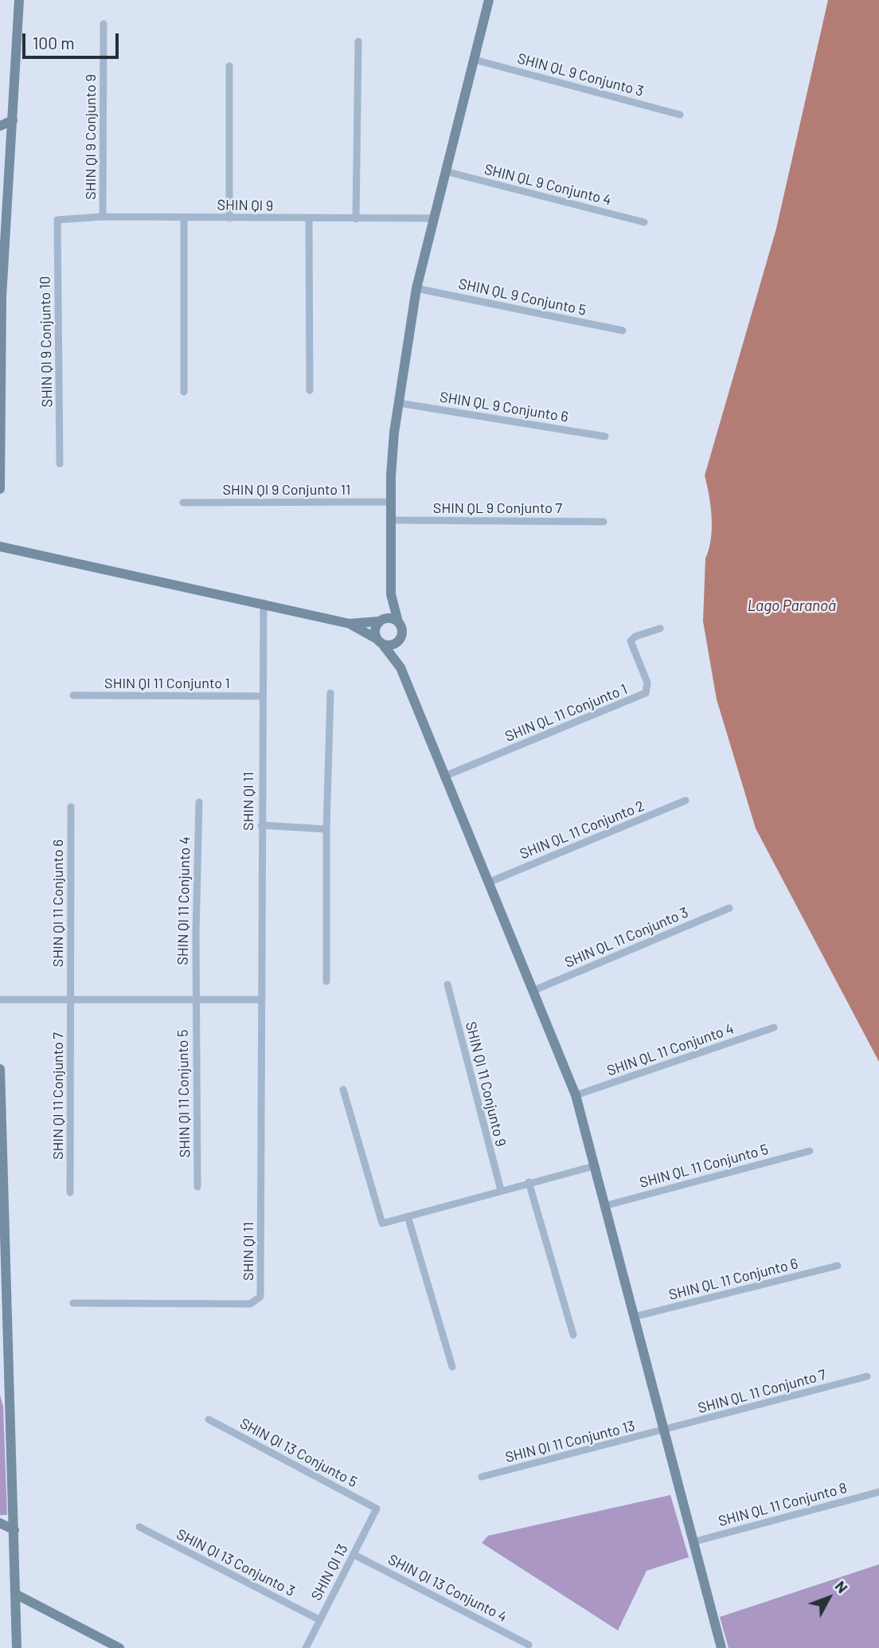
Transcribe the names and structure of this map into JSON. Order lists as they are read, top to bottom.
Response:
{
  "streets": {
    "street": [
      "SHIN QL 9 Conjunto 3",
      "SHIN QI 9 Conjunto 9",
      "SHIN QL 9 Conjunto 4",
      "SHIN QI 9",
      "SHIN QL 9 Conjunto 5",
      "SHIN QI 9 Conjunto 10",
      "SHIN QL 9 Conjunto 6",
      "SHIN QI 9 Conjunto 11",
      "SHIN QL 9 Conjunto 7",
      "SHIN QI 11 Conjunto 1",
      "SHIN QL 11 Conjunto 1",
      "SHIN QI 11",
      "SHIN QL 11 Conjunto 2",
      "SHIN QI 11 Conjunto 4",
      "SHIN QI 11 Conjunto 6",
      "SHIN QL 11 Conjunto 3",
      "SHIN QL 11 Conjunto 4",
      "SHIN QI 11 Conjunto 9",
      "SHIN QI 11 Conjunto 5",
      "SHIN QI 11 Conjunto 7",
      "SHIN QL 11 Conjunto 5",
      "SHIN QL 11 Conjunto 6",
      "SHIN QL 11 Conjunto 7",
      "SHIN QI 11 Conjunto 13",
      "SHIN QI 13 Conjunto 5",
      "SHIN QL 11 Conjunto 8",
      "SHIN QI 13 Conjunto 3",
      "SHIN QI 13",
      "SHIN QI 13 Conjunto 4"
    ]
  },
  "crossings": [
    ["SHIN QI 9 Conjunto 9", "SHIN QI 9"],
    ["SHIN QI 9", "SHIN QI 9 Conjunto 10"],
    ["SHIN QI 11 Conjunto 1", "SHIN QI 11"],
    ["SHIN QI 11 Conjunto 4", "SHIN QI 11 Conjunto 5"],
    ["SHIN QI 11 Conjunto 6", "SHIN QI 11 Conjunto 7"],
    ["SHIN QL 11 Conjunto 7", "SHIN QI 11 Conjunto 13"],
    ["SHIN QI 13 Conjunto 5", "SHIN QI 13"],
    ["SHIN QI 13 Conjunto 3", "SHIN QI 13"],
    ["SHIN QI 13", "SHIN QI 13 Conjunto 4"]
  ],
  "water": ["Lago Paranoá"],
  "scale_bar": "100 m",
  "north": "top right"
}
